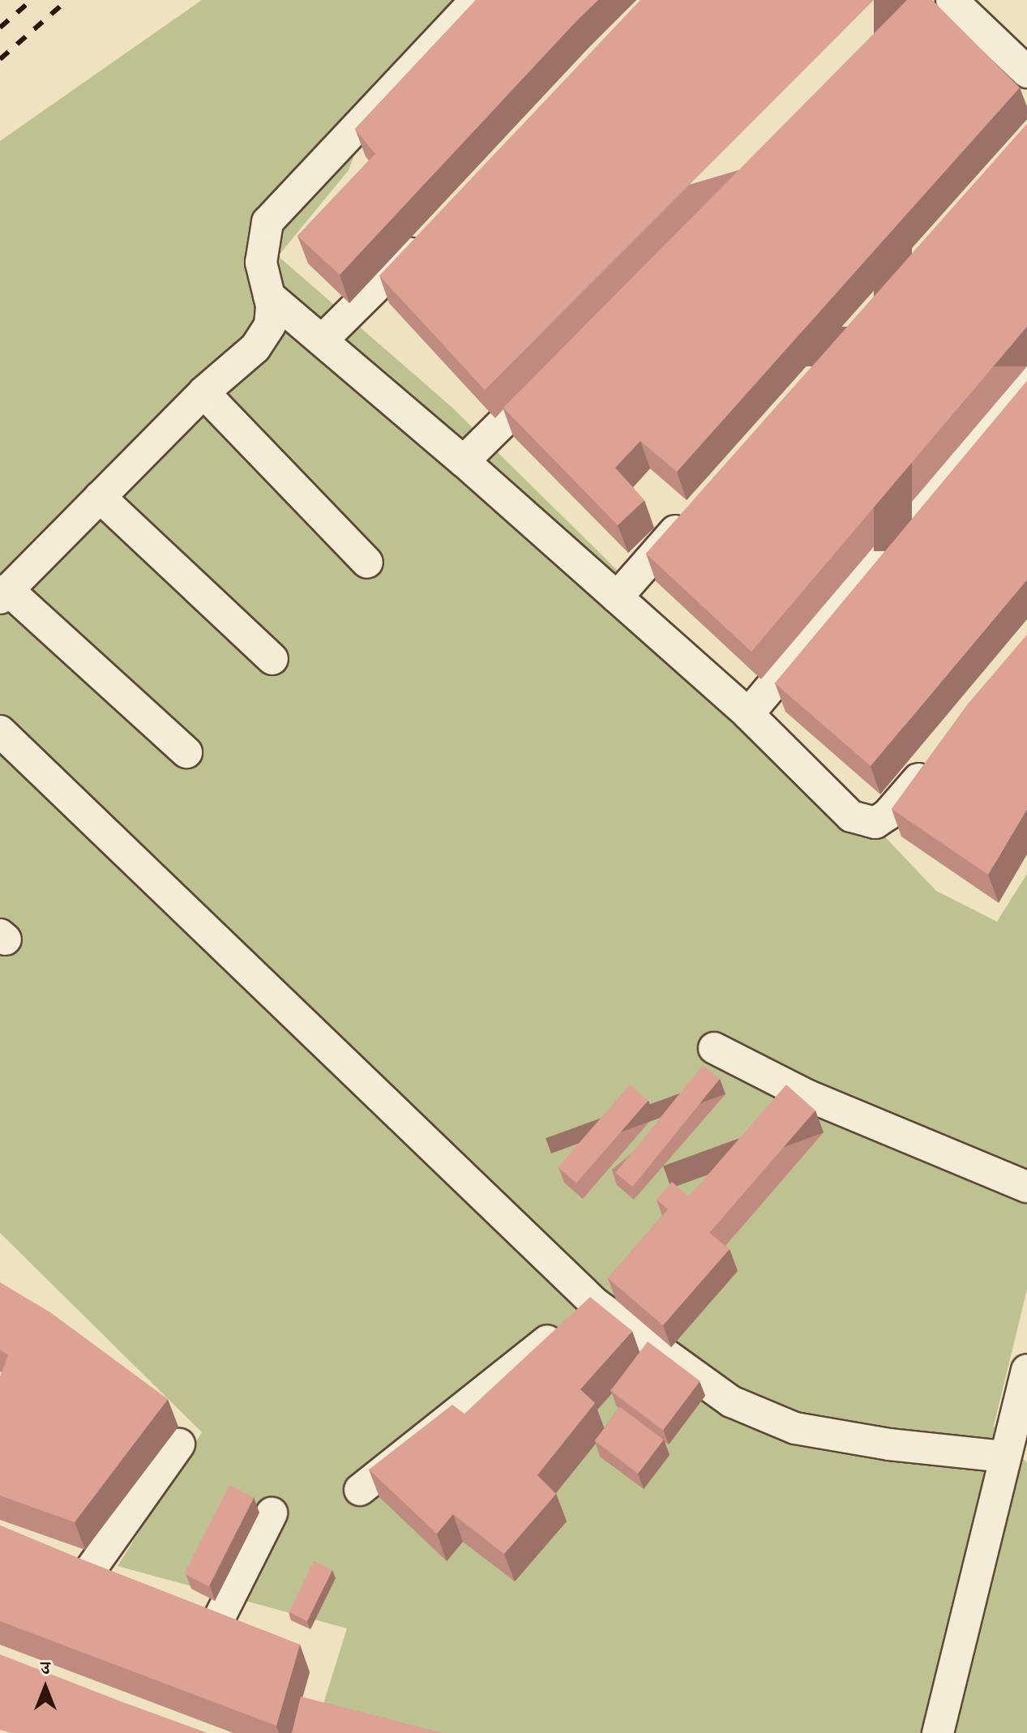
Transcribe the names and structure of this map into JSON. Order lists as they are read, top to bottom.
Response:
{
  "north": "top"
}
